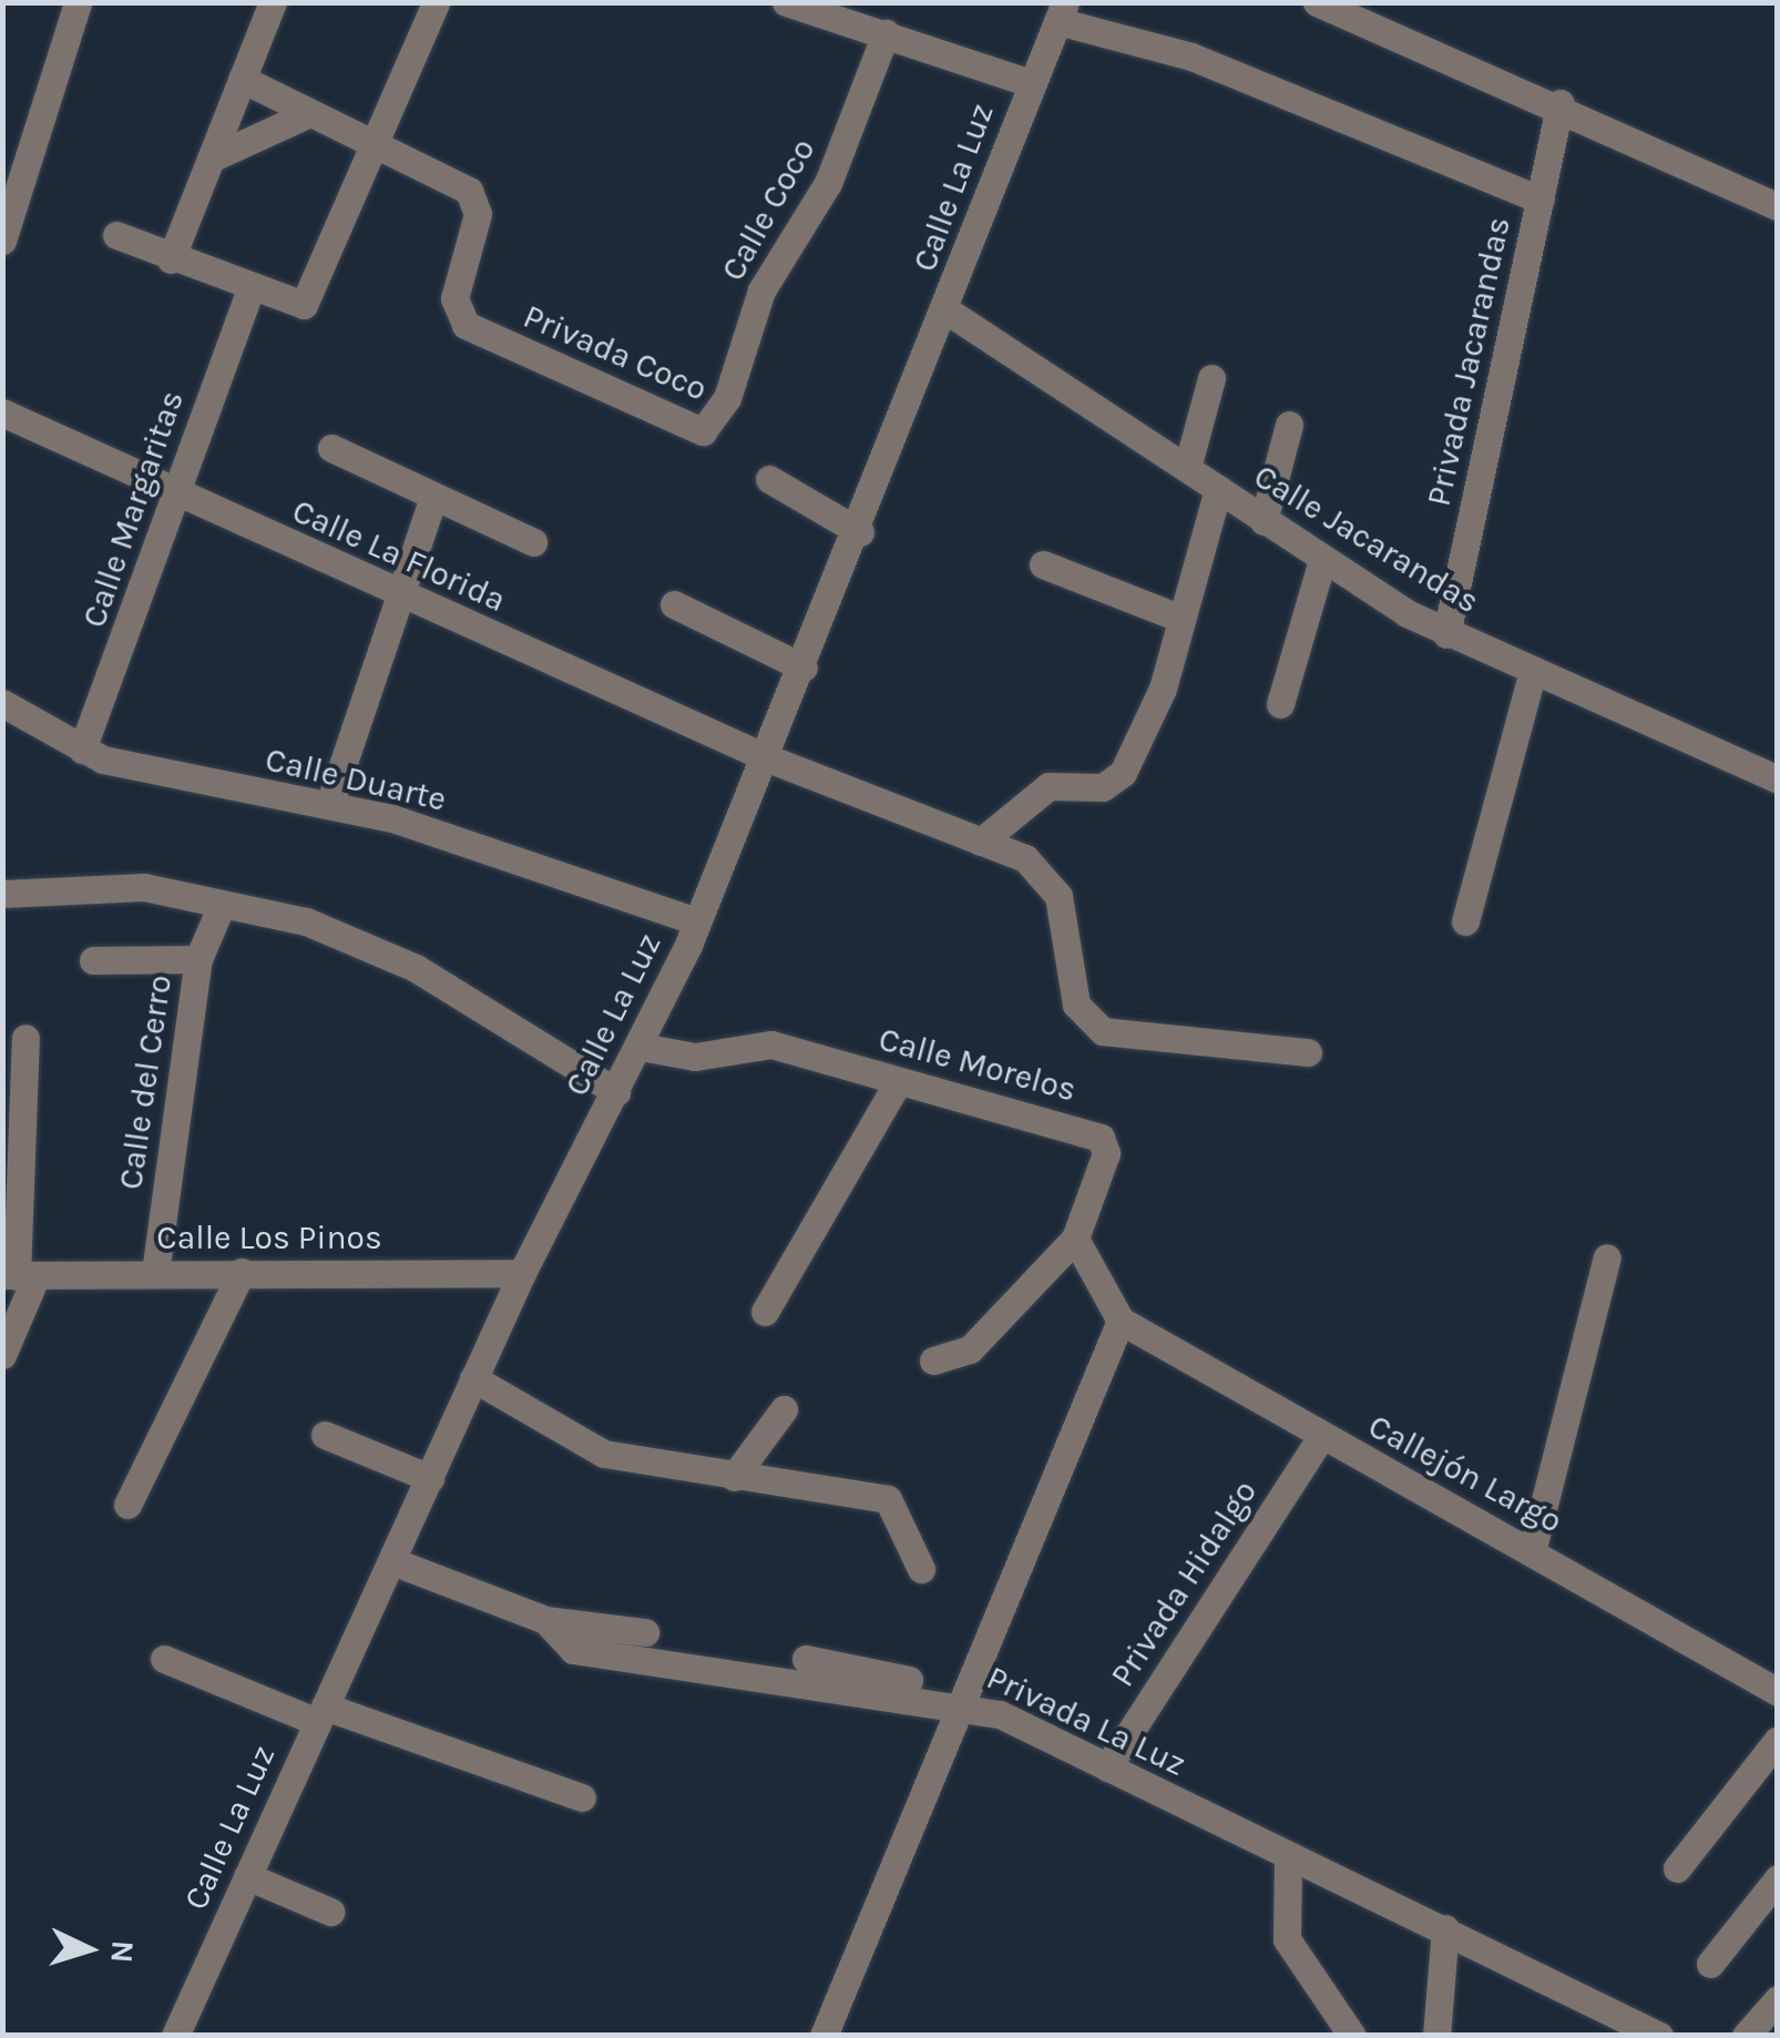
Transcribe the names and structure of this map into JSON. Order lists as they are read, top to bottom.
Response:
{
  "streets": {
    "street": [
      "Calle La Luz",
      "Calle Coco",
      "Privada Coco",
      "Privada Jacarandas",
      "Calle Margaritas",
      "Calle Jacarandas",
      "Calle La Florida",
      "Calle Duarte",
      "Calle Morelos",
      "Calle del Cerro",
      "Calle Los Pinos",
      "Callejón Largo",
      "Privada Hidalgo",
      "Privada La Luz"
    ]
  },
  "crossings": [
    ["Calle La Luz", "Calle Jacarandas"],
    ["Calle La Luz", "Calle La Florida"],
    ["Calle La Luz", "Calle Duarte"],
    ["Calle La Luz", "Calle Morelos"],
    ["Calle La Luz", "Calle Los Pinos"],
    ["Calle La Luz", "Privada La Luz"],
    ["Calle Coco", "Privada Coco"],
    ["Privada Jacarandas", "Calle Jacarandas"],
    ["Calle Margaritas", "Calle La Florida"],
    ["Calle Margaritas", "Calle Duarte"],
    ["Calle del Cerro", "Calle Los Pinos"],
    ["Callejón Largo", "Privada Hidalgo"],
    ["Privada Hidalgo", "Privada La Luz"]
  ],
  "north": "right"
}
